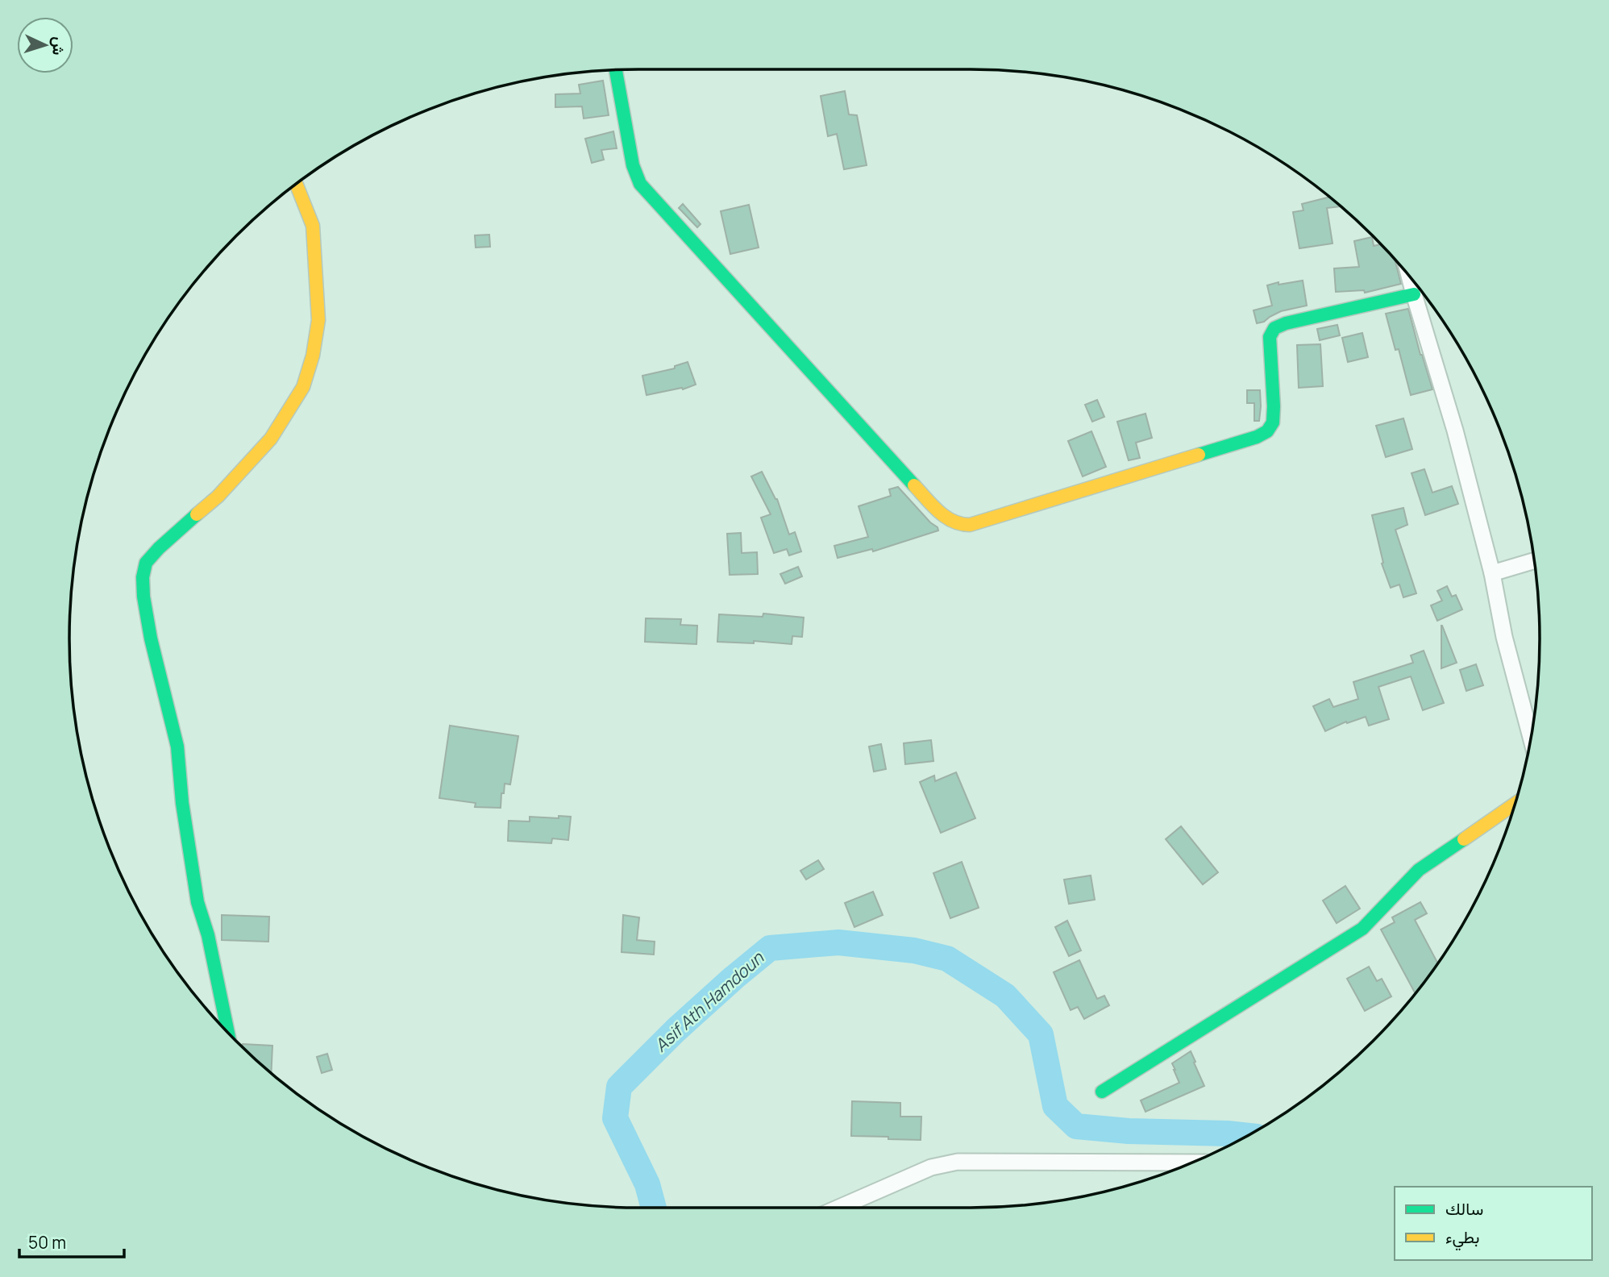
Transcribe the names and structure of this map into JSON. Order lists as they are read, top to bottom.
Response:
{
  "water": ["Asif Ath Hamdoun"],
  "legend": ["سالك", "بطيء"],
  "scale_bar": "50 m",
  "north": "right"
}
